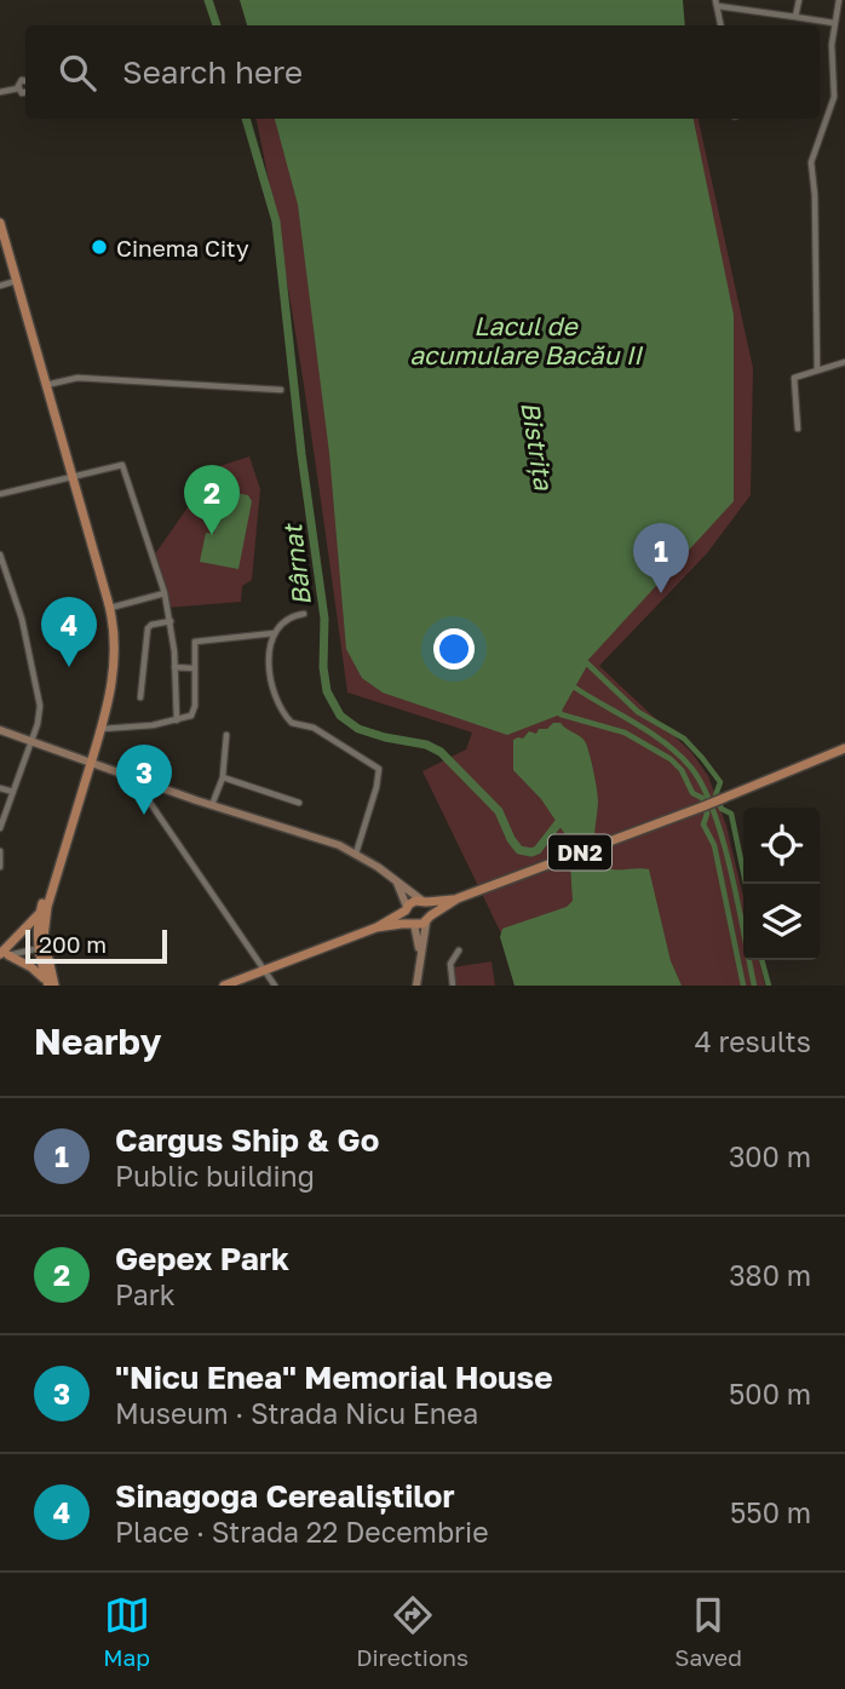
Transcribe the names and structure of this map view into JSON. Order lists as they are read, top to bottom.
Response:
{
  "streets": {
    "main road": ["DN2"]
  },
  "water": ["Lacul de acumulare Bacău II", "Bistrița", "Bârnat"],
  "places": ["Cinema City"],
  "scale_bar": "200 m",
  "page": {
    "search": "Search here",
    "pins": [
      "2",
      "1",
      "4",
      "3"
    ],
    "scale": "200 m",
    "heading": ["Nearby", "4 results"],
    "list": [
      {
        "mark": "1",
        "name": "Cargus Ship & Go",
        "note": "Public building",
        "value": "300 m"
      },
      {
        "mark": "2",
        "name": "Gepex Park",
        "note": "Park",
        "value": "380 m"
      },
      {
        "mark": "3",
        "name": "\"Nicu Enea\" Memorial House",
        "note": "Museum · Strada Nicu Enea",
        "value": "500 m"
      },
      {
        "mark": "4",
        "name": "Sinagoga Cerealiștilor",
        "note": "Place · Strada 22 Decembrie",
        "value": "550 m"
      }
    ],
    "nav": ["Map", "Directions", "Saved"]
  }
}
